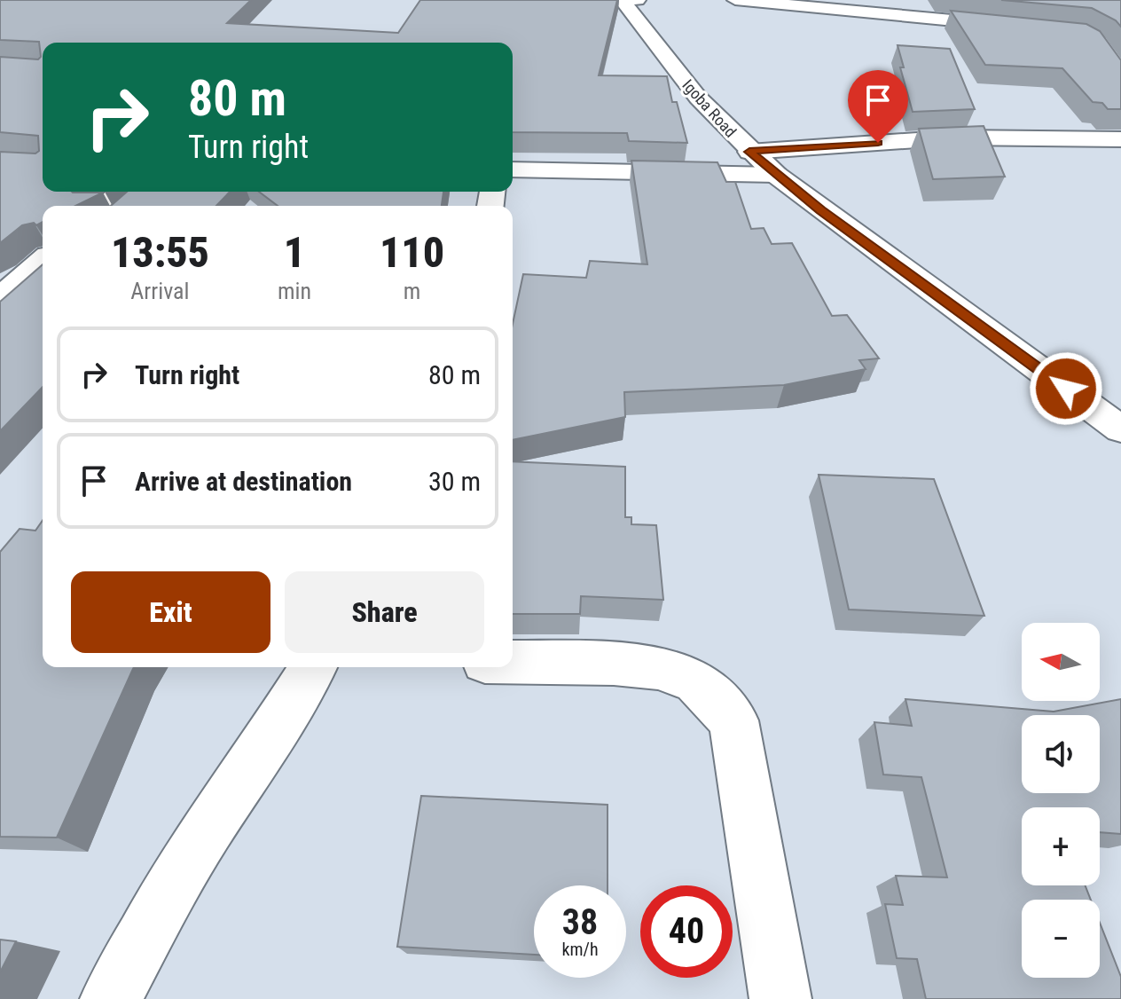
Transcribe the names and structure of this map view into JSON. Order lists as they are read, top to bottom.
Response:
{
  "streets": {
    "street": ["Igoba Road"]
  },
  "north": "left",
  "page": {
    "turn": ["80 m", "Turn right"],
    "eta": [
      "13:55",
      "Arrival",
      "1",
      "min",
      "110",
      "m"
    ],
    "list": [
      {
        "name": "Turn right",
        "value": "80 m"
      },
      {
        "name": "Arrive at destination",
        "value": "30 m"
      }
    ],
    "buttons": ["Exit", "Share"],
    "map_buttons": ["+", "−"],
    "speed": "38 km/h",
    "limit": "40"
  }
}
